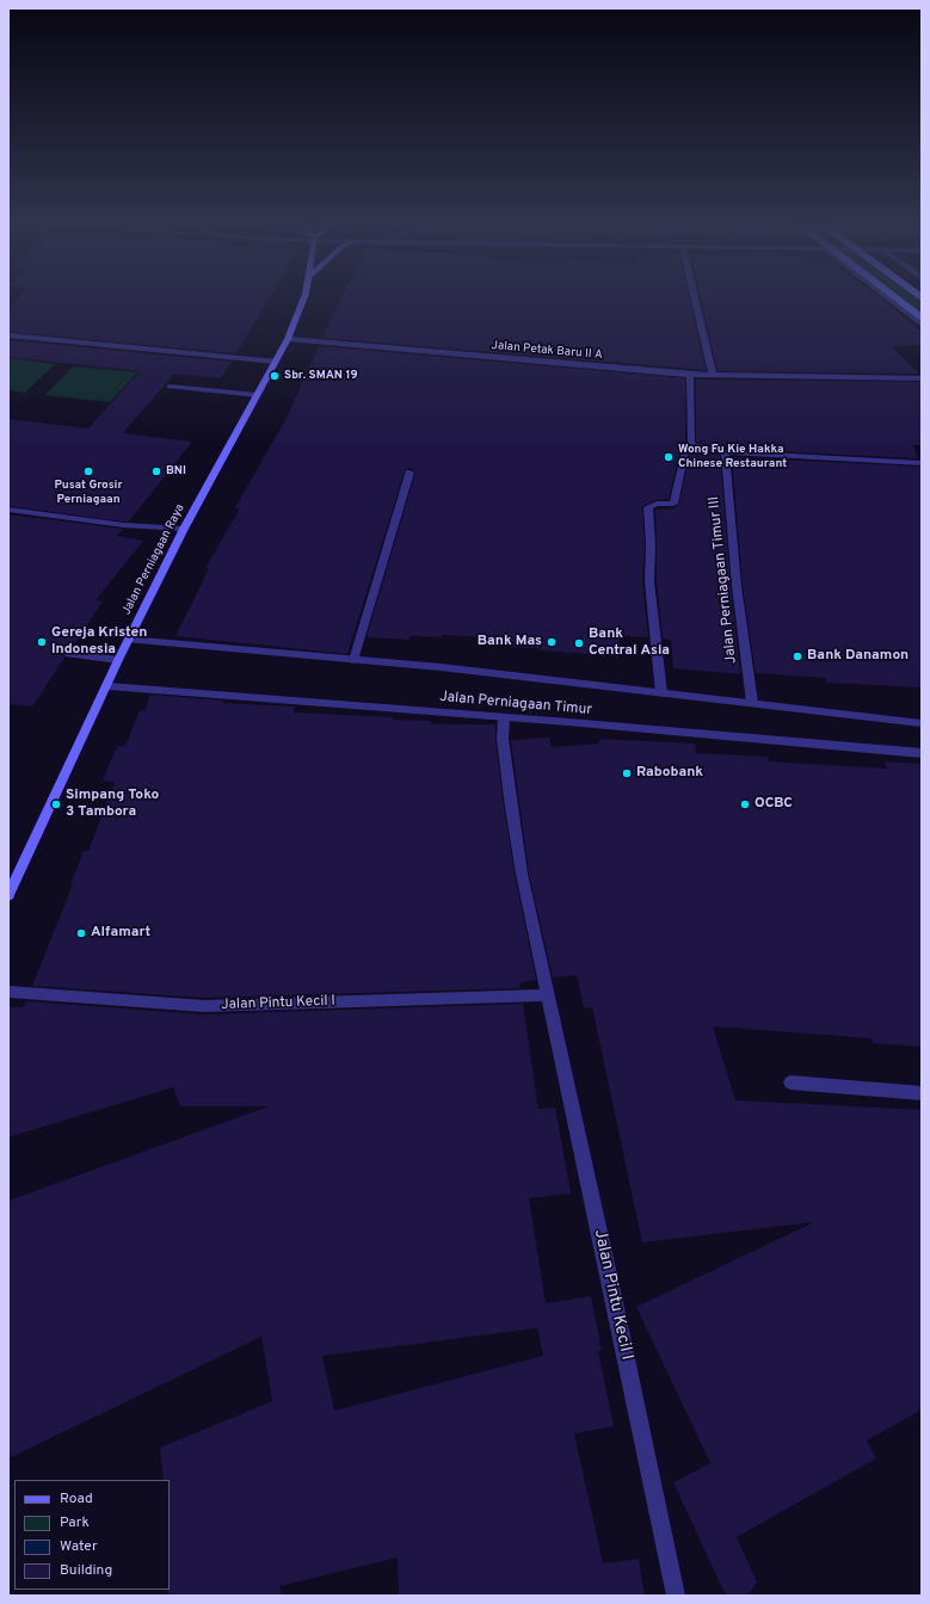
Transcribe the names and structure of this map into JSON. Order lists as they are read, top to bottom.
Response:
{
  "streets": {
    "main road": ["Jalan Perniagaan Raya"],
    "street": [
      "Jalan Petak Baru II A",
      "Jalan Perniagaan Timur III",
      "Jalan Perniagaan Timur",
      "Jalan Pintu Kecil I"
    ]
  },
  "crossings": [
    ["Jalan Petak Baru II A", "Jalan Perniagaan Raya"],
    ["Jalan Perniagaan Raya", "Jalan Perniagaan Timur"],
    ["Jalan Perniagaan Timur III", "Jalan Perniagaan Timur"],
    ["Jalan Perniagaan Timur", "Jalan Pintu Kecil I"]
  ],
  "places": [
    "Sbr. SMAN 19",
    "Wong Fu Kie Hakka Chinese Restaurant",
    "Pusat Grosir Perniagaan",
    "BNI",
    "Gereja Kristen Indonesia",
    "Bank Mas",
    "Bank Central Asia",
    "Bank Danamon",
    "Rabobank",
    "Simpang Toko 3 Tambora",
    "OCBC",
    "Alfamart"
  ],
  "legend": [
    "Road",
    "Park",
    "Water",
    "Building"
  ]
}
